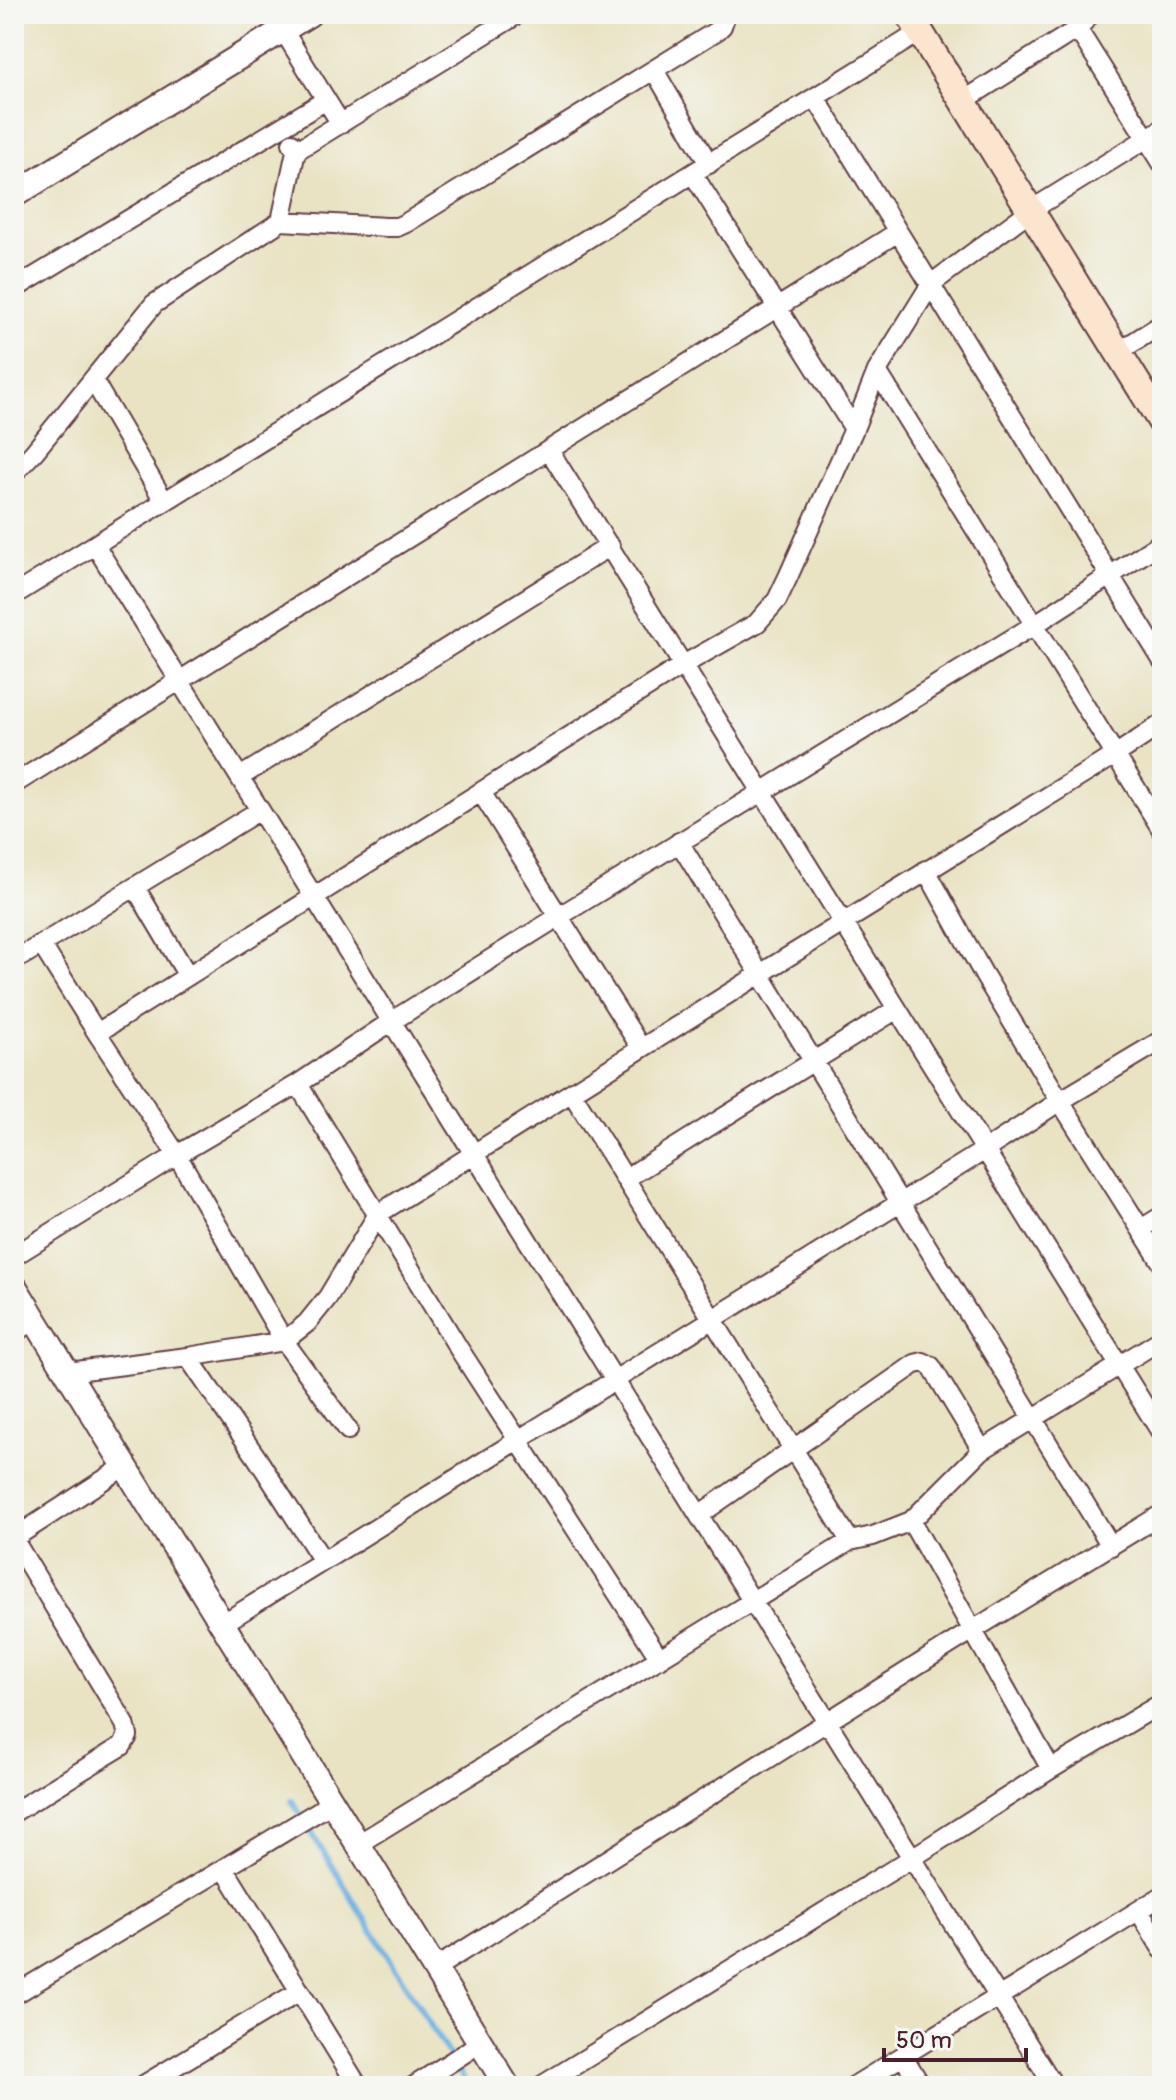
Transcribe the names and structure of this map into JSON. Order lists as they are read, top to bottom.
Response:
{
  "scale_bar": "50 m"
}
